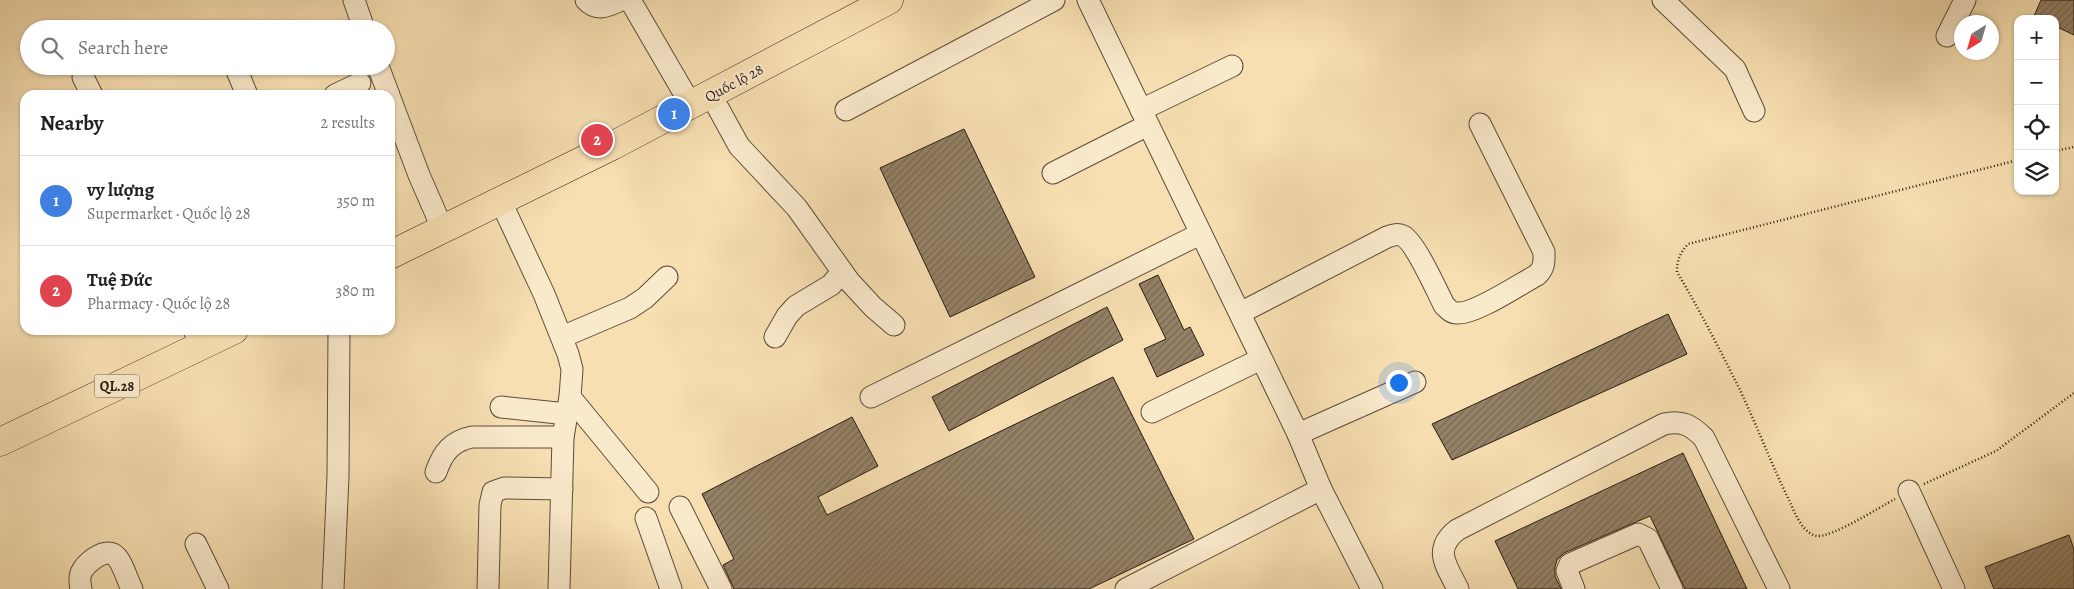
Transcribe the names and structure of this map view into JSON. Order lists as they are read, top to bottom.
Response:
{
  "streets": {
    "highway": ["Quốc lộ 28", "QL.28"]
  },
  "north": "bottom left",
  "page": {
    "map_buttons": ["+", "−"],
    "search": "Search here",
    "heading": ["Nearby", "2 results"],
    "pins": ["1", "2"],
    "list": [
      {
        "mark": "1",
        "name": "vy lượng",
        "note": "Supermarket · Quốc lộ 28",
        "value": "350 m"
      },
      {
        "mark": "2",
        "name": "Tuệ Đức",
        "note": "Pharmacy · Quốc lộ 28",
        "value": "380 m"
      }
    ]
  }
}
